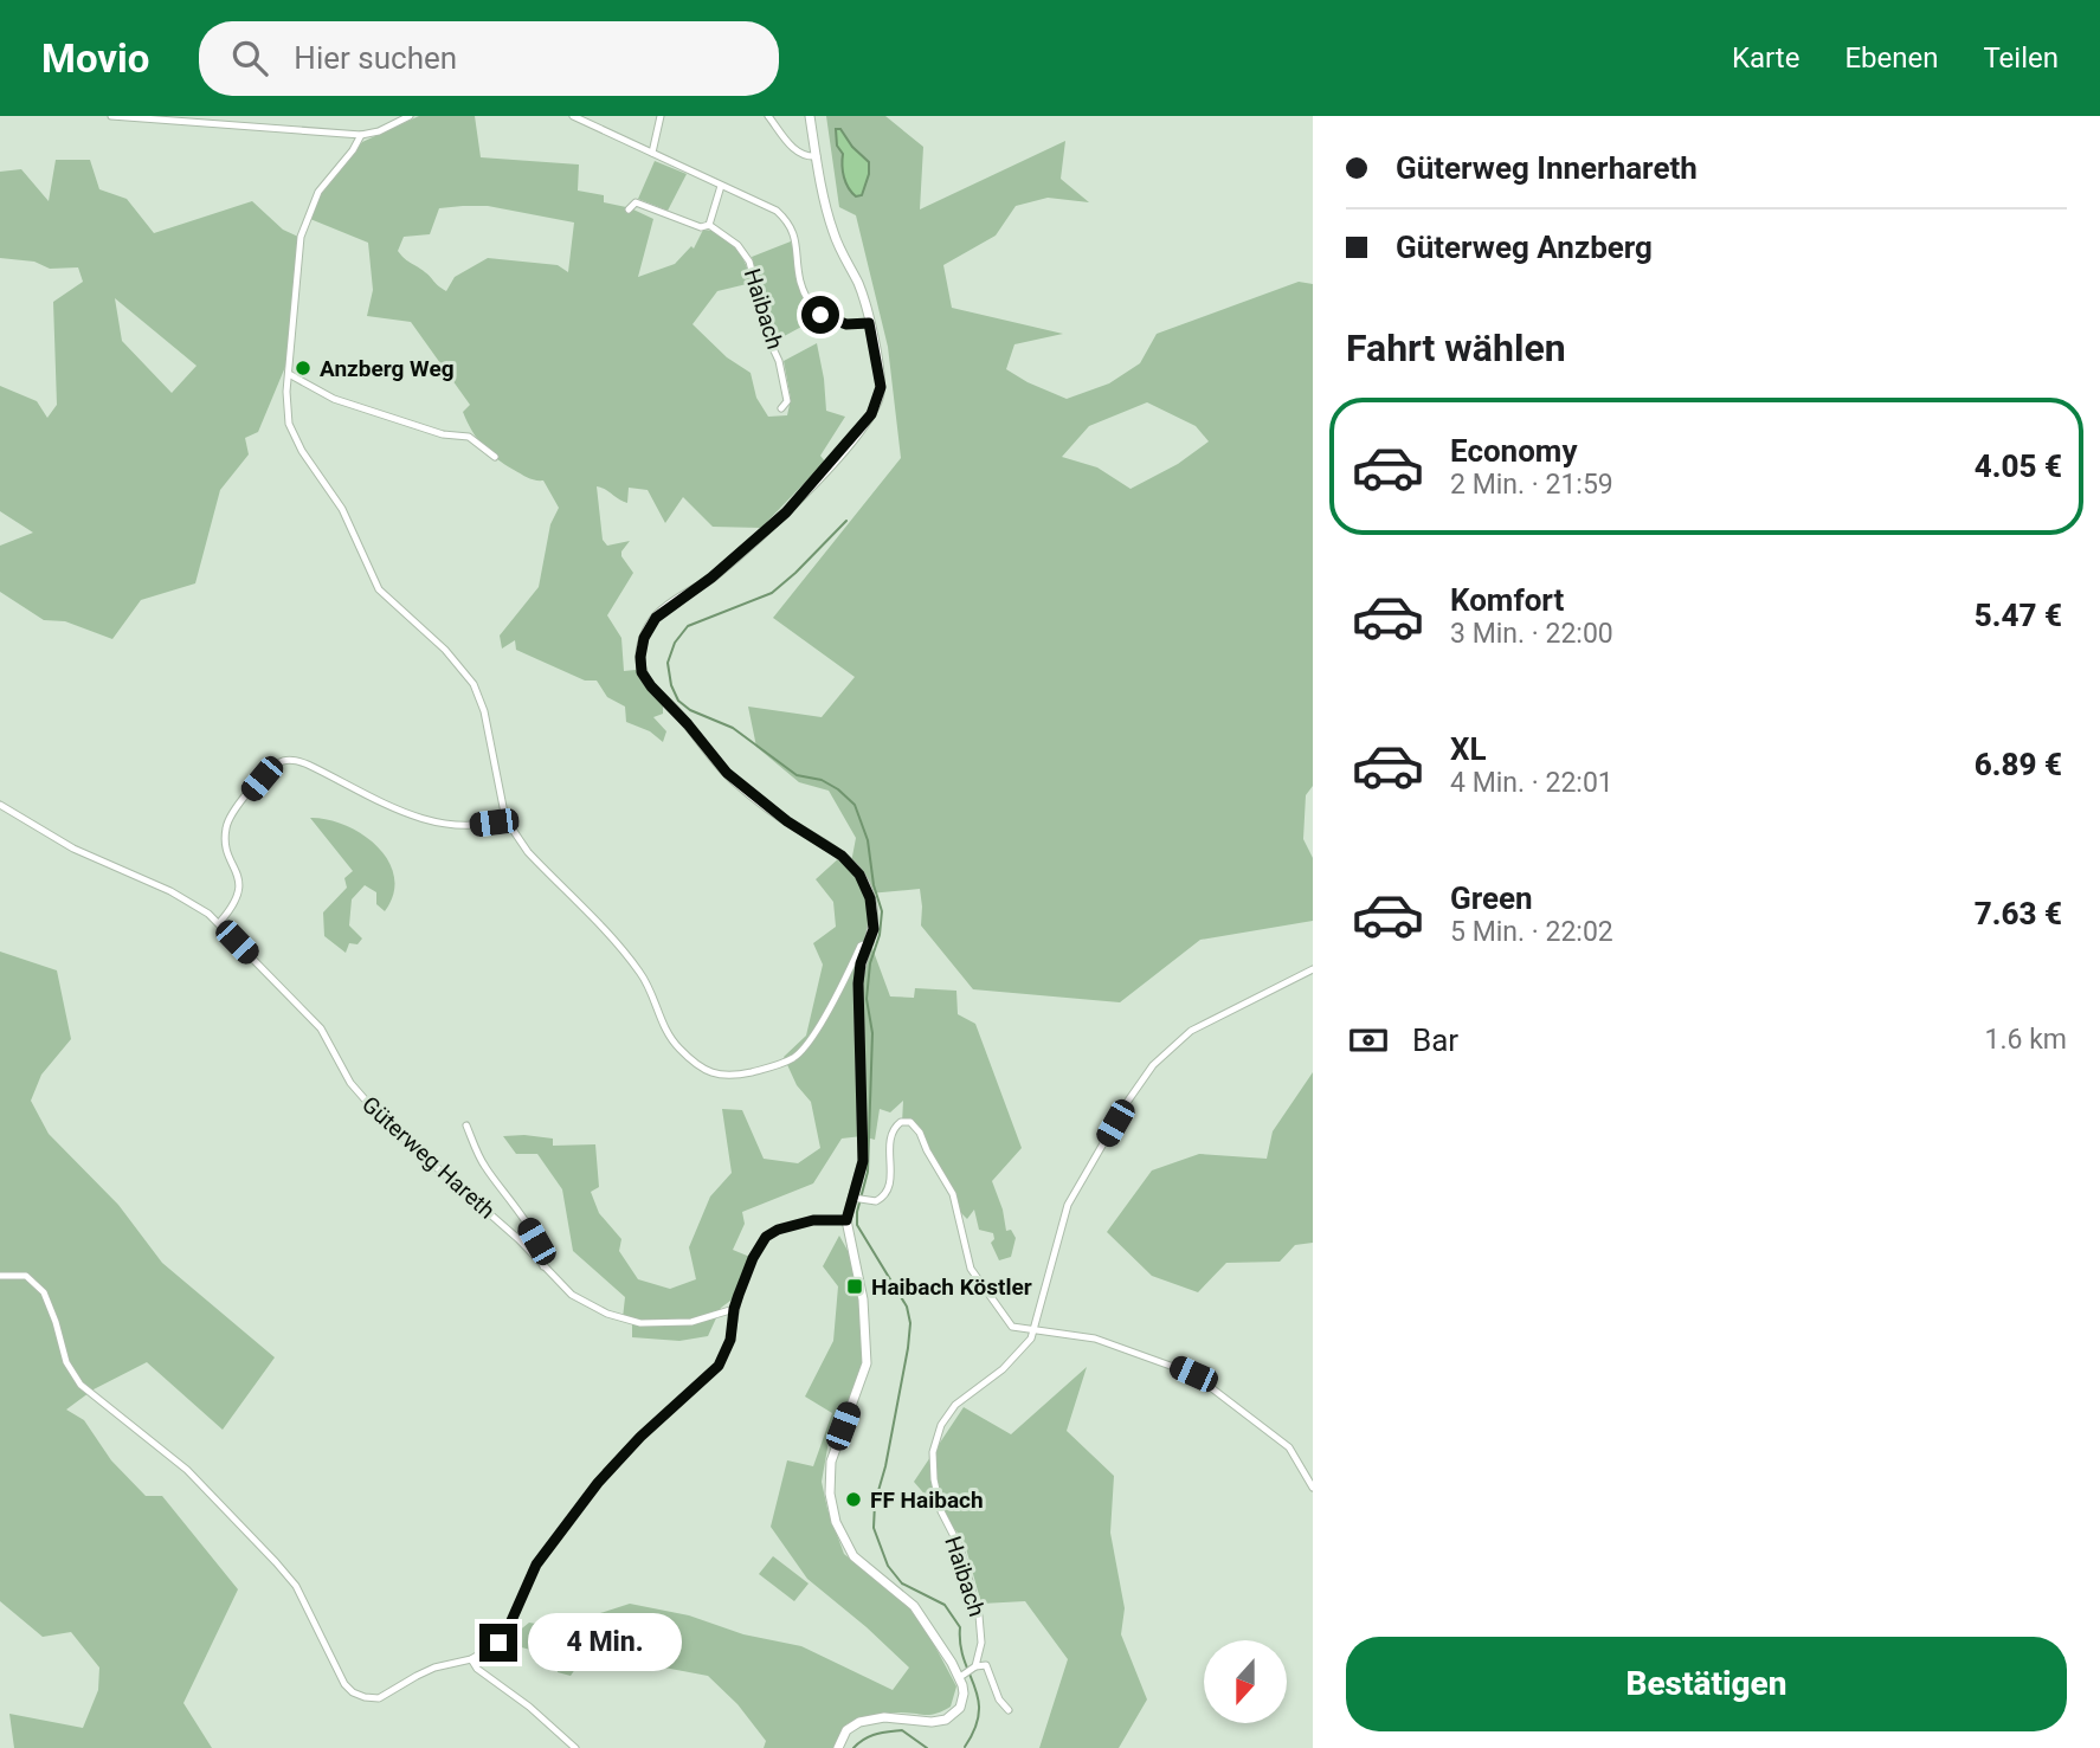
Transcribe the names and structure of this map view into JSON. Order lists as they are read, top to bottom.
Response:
{
  "streets": {
    "street": ["Haibach", "Güterweg Hareth"]
  },
  "places": {
    "other": ["Anzberg Weg", "FF Haibach"],
    "transit": ["Haibach Köstler"]
  },
  "north": "bottom",
  "page": {
    "header": "Movio",
    "search": "Hier suchen",
    "nav": ["Karte", "Ebenen", "Teilen"],
    "banner": ["Güterweg Innerhareth", "Güterweg Anzberg"],
    "heading": "Fahrt wählen",
    "list": [
      {
        "name": "Economy",
        "note": "2 Min. · 21:59",
        "value": "4.05 €"
      },
      {
        "name": "Komfort",
        "note": "3 Min. · 22:00",
        "value": "5.47 €"
      },
      {
        "name": "XL",
        "note": "4 Min. · 22:01",
        "value": "6.89 €"
      },
      {
        "name": "Green",
        "note": "5 Min. · 22:02",
        "value": "7.63 €"
      }
    ],
    "pay": ["Bar", "1.6 km"],
    "bubble": "4 Min.",
    "buttons": "Bestätigen"
  }
}
